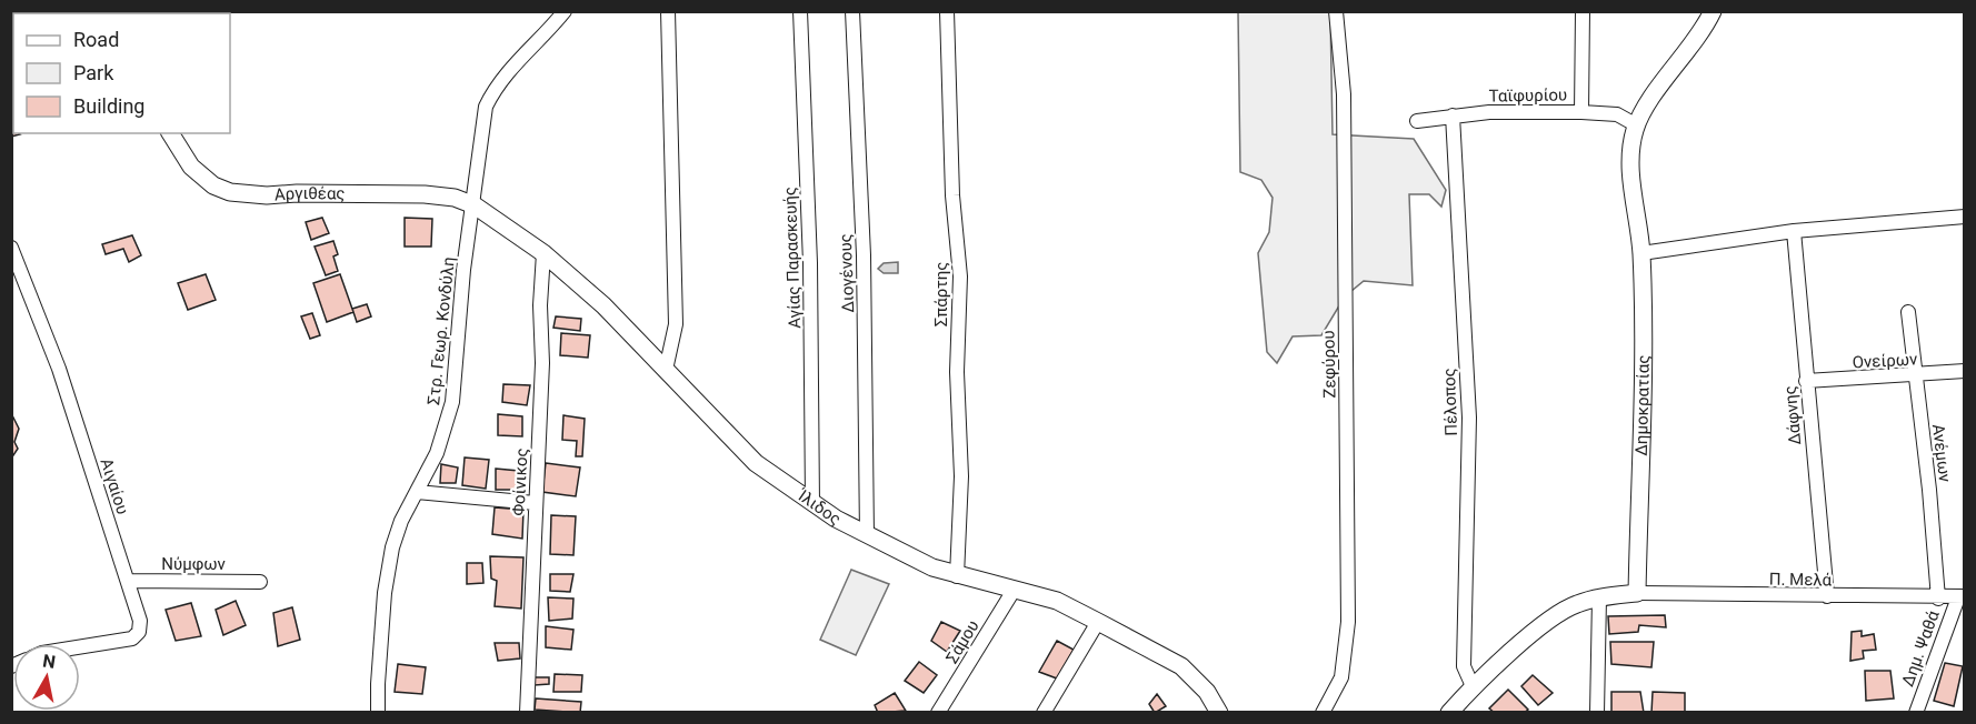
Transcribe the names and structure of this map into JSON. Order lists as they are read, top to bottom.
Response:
{
  "streets": {
    "street": [
      "Ταϊφυρίου",
      "Αργιθέας",
      "Αγίας Παρασκευής",
      "Διογένους",
      "Σπάρτης",
      "Στρ. Γεωρ. Κονδύλη",
      "Ονείρων",
      "Ζεφύρου",
      "Πέλοπος",
      "Δημοκρατίας",
      "Δάφνης",
      "Ανέμων",
      "Φοίνικος",
      "Αιγαίου",
      "Ίλιδος",
      "Νύμφων",
      "Π. Μελά",
      "Σάμου",
      "Δημ. Ψαθά"
    ]
  },
  "crossings": [
    ["Ταϊφυρίου", "Πέλοπος"],
    ["Ταϊφυρίου", "Δημοκρατίας"],
    ["Αργιθέας", "Στρ. Γεωρ. Κονδύλη"],
    ["Αργιθέας", "Ίλιδος"],
    ["Αγίας Παρασκευής", "Ίλιδος"],
    ["Διογένους", "Ίλιδος"],
    ["Σπάρτης", "Ίλιδος"],
    ["Στρ. Γεωρ. Κονδύλη", "Ίλιδος"],
    ["Ονείρων", "Δάφνης"],
    ["Ονείρων", "Ανέμων"],
    ["Δημοκρατίας", "Π. Μελά"],
    ["Δάφνης", "Π. Μελά"],
    ["Ανέμων", "Π. Μελά"],
    ["Φοίνικος", "Ίλιδος"],
    ["Αιγαίου", "Νύμφων"],
    ["Ίλιδος", "Σάμου"],
    ["Π. Μελά", "Δημ. Ψαθά"]
  ],
  "legend": ["Road", "Park", "Building"],
  "north": "top"
}
